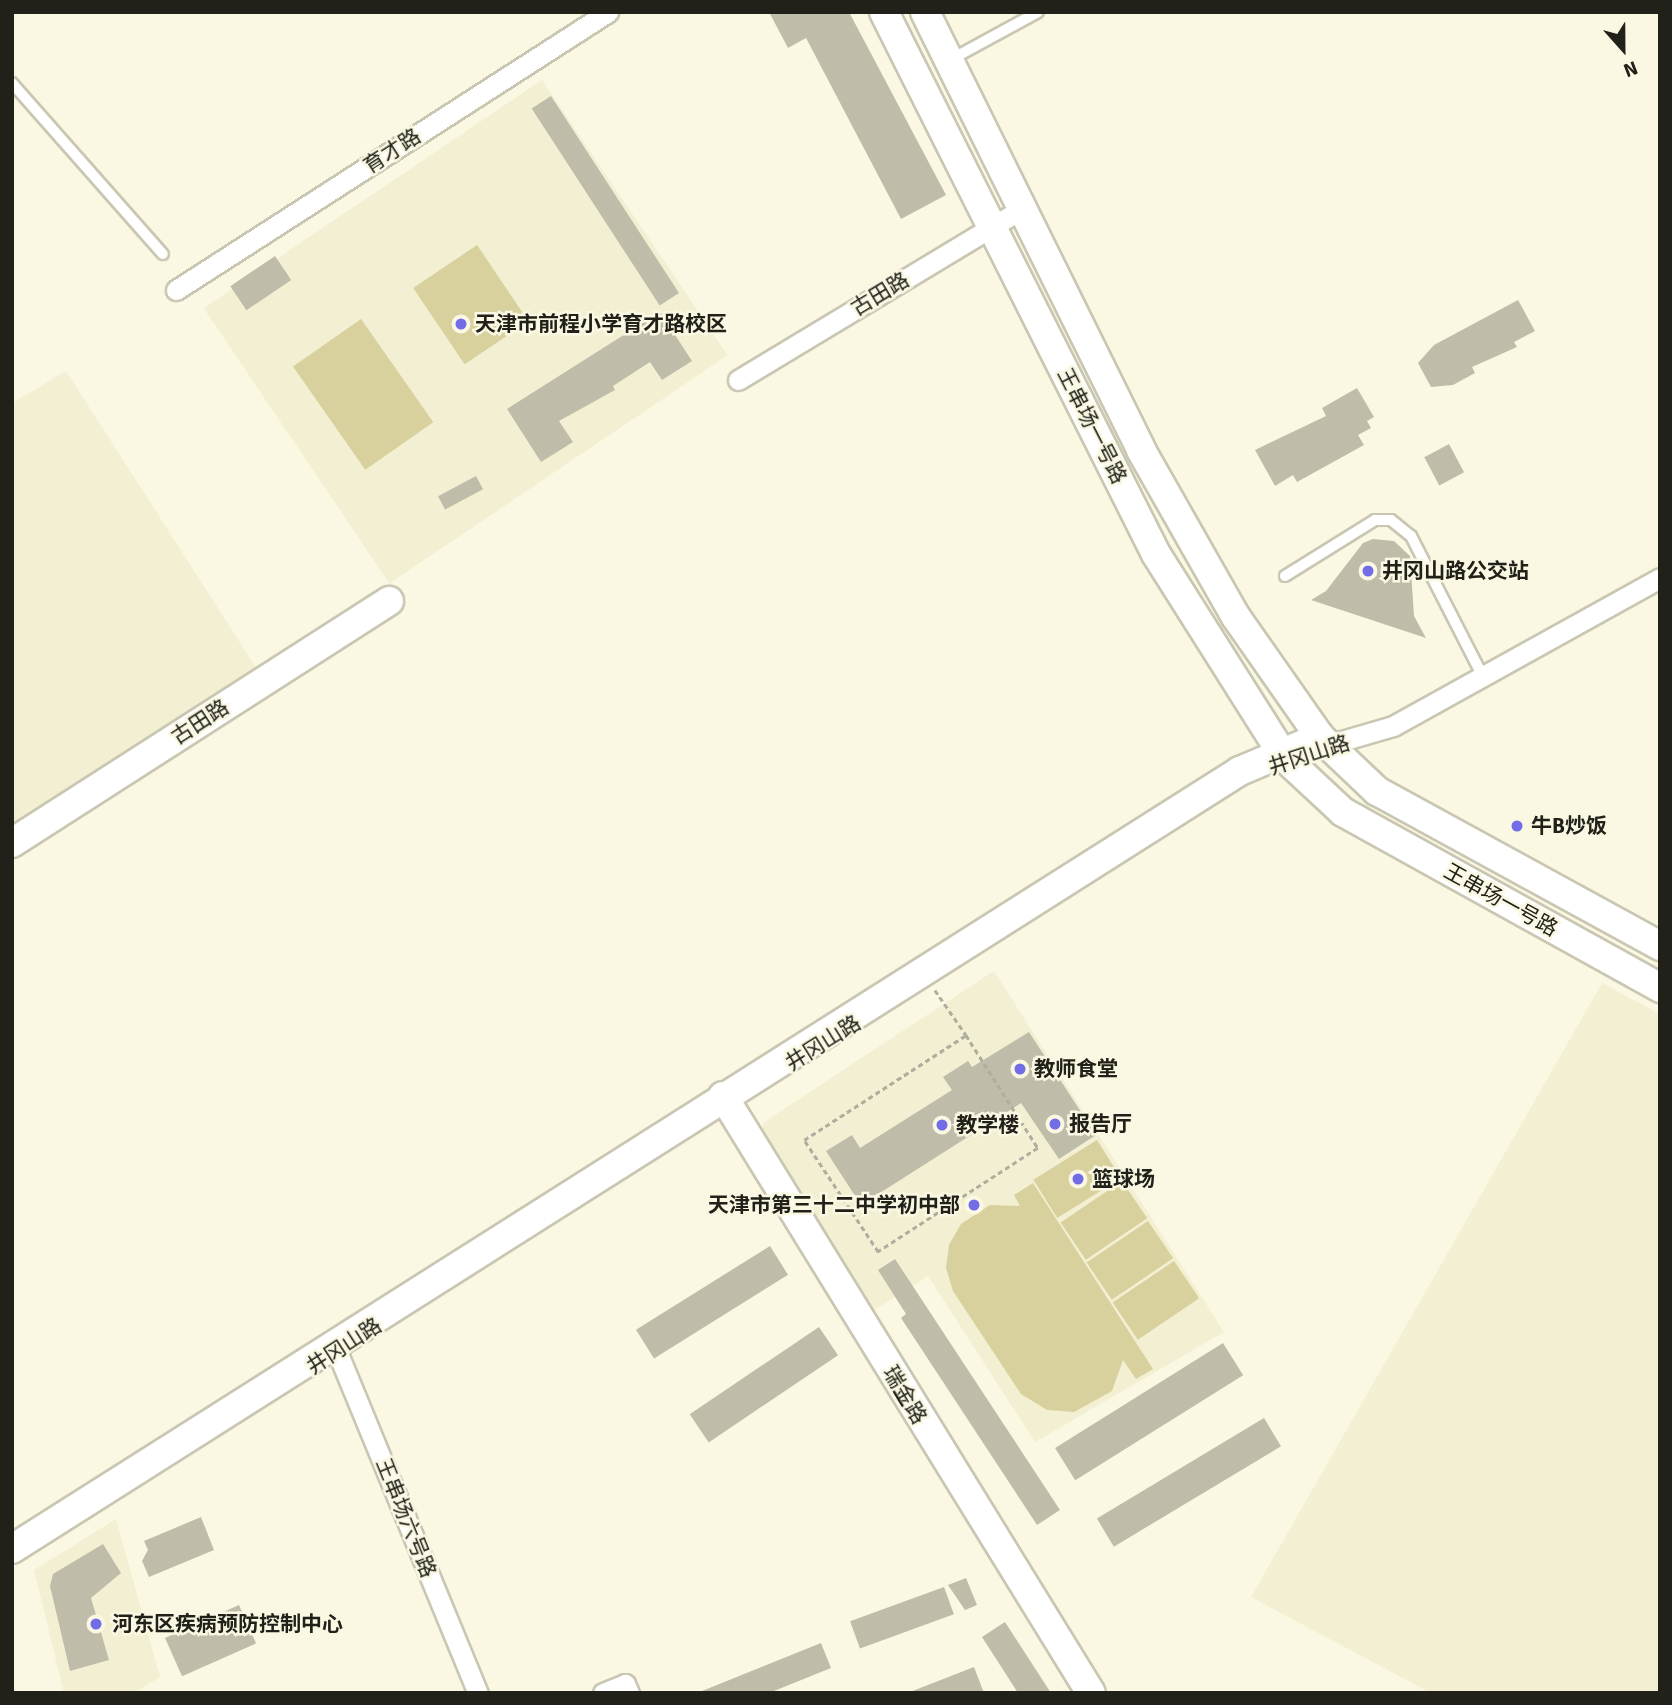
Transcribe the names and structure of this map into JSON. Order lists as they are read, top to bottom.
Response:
{
  "streets": {
    "street": [
      "育才路",
      "古田路",
      "王串场一号路",
      "井冈山路",
      "瑞金路",
      "王串场六号路"
    ]
  },
  "crossings": [
    ["古田路", "王串场一号路"],
    ["王串场一号路", "井冈山路"],
    ["井冈山路", "瑞金路"],
    ["井冈山路", "王串场六号路"]
  ],
  "places": [
    "天津市前程小学育才路校区",
    "井冈山路公交站",
    "牛B炒饭",
    "教师食堂",
    "报告厅",
    "教学楼",
    "篮球场",
    "天津市第三十二中学初中部",
    "河东区疾病预防控制中心"
  ],
  "north": "bottom"
}
